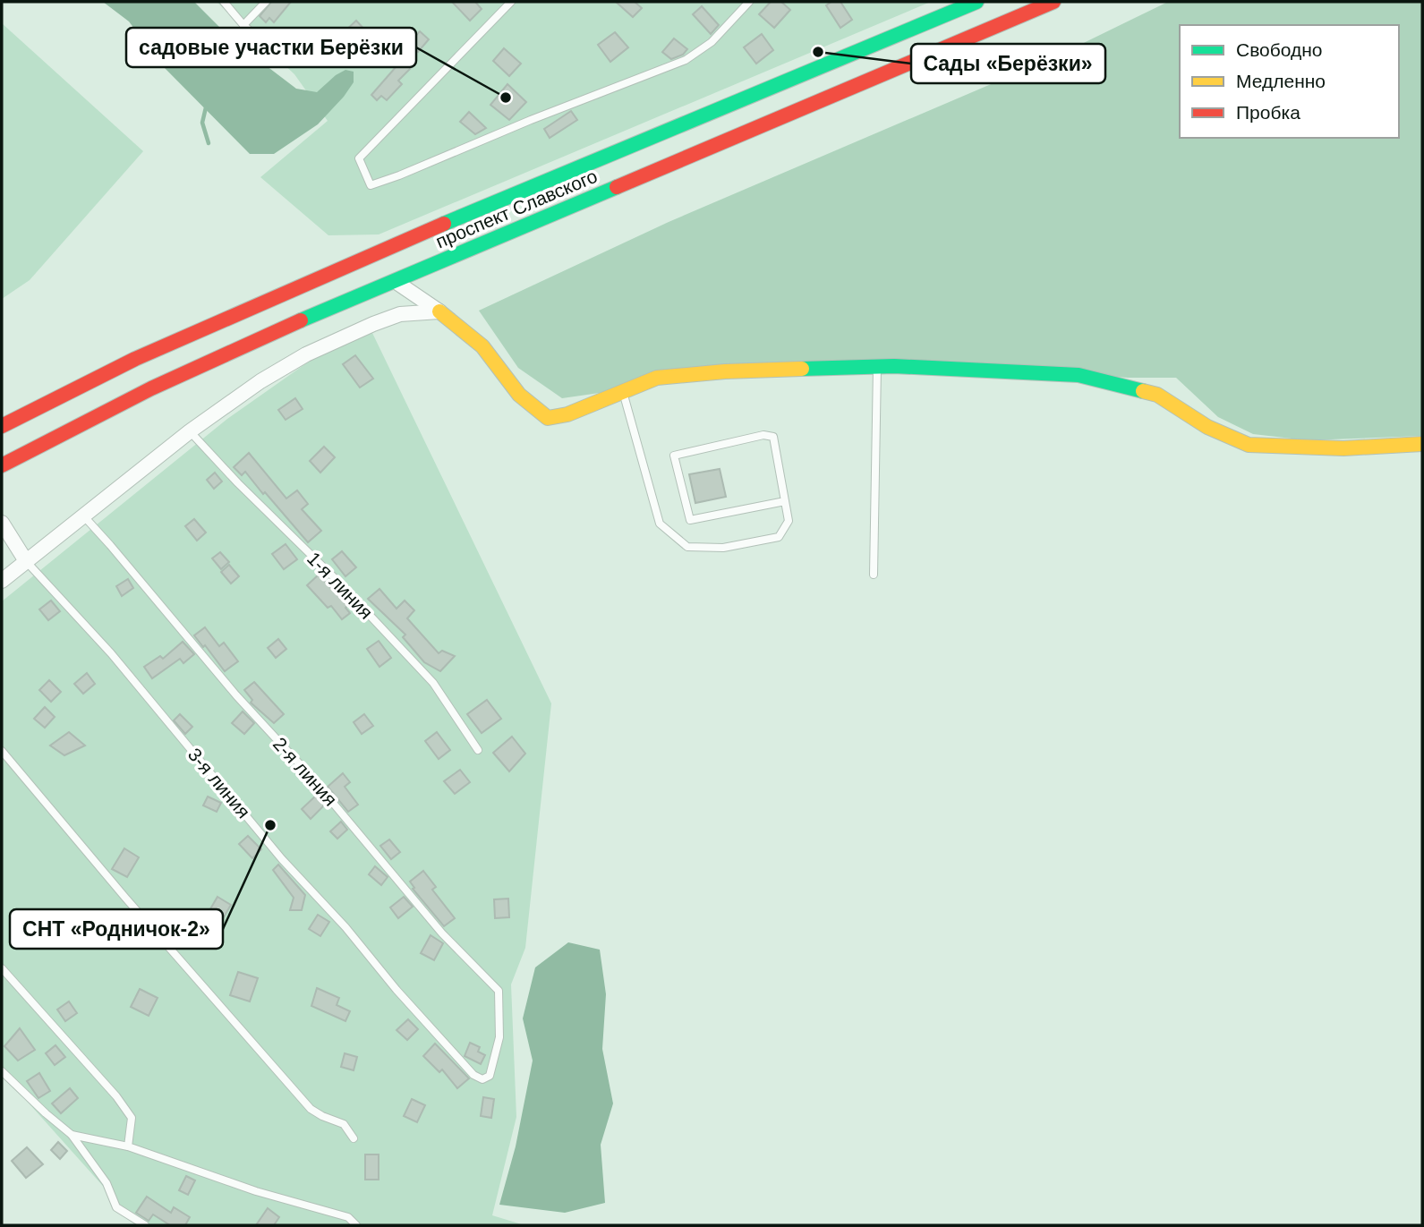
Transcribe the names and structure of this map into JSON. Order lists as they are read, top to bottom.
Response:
{
  "streets": {
    "main road": ["проспект Славского"],
    "lane": ["1-я линия", "2-я линия", "3-я линия"]
  },
  "crossings": [
    ["2-я линия", "3-я линия"]
  ],
  "places": ["Сады «Берёзки»", "садовые участки Берёзки", "СНТ «Родничок-2»"],
  "legend": ["Свободно", "Медленно", "Пробка"]
}
